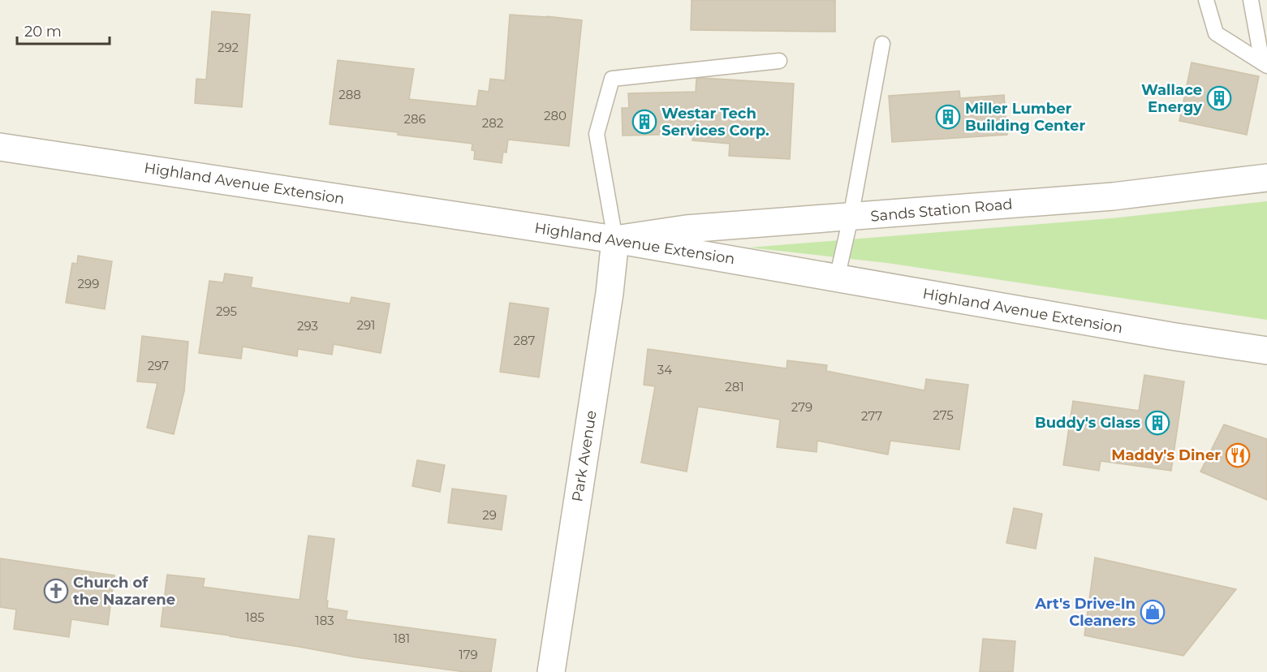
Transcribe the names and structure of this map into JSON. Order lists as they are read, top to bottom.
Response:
{
  "streets": {
    "street": ["Highland Avenue Extension", "Sands Station Road", "Park Avenue"]
  },
  "crossings": [
    ["Highland Avenue Extension", "Sands Station Road"],
    ["Highland Avenue Extension", "Park Avenue"],
    ["Sands Station Road", "Park Avenue"]
  ],
  "places": {
    "building": [
      "Wallace Energy",
      "Miller Lumber Building Center",
      "Westar Tech Services Corp.",
      "Buddy's Glass"
    ],
    "restaurant": ["Maddy's Diner"],
    "church": ["Church of the Nazarene"],
    "shop": ["Art's Drive-In Cleaners"]
  },
  "house_numbers": [
    "292",
    "288",
    "280",
    "286",
    "282",
    "299",
    "295",
    "291",
    "293",
    "287",
    "297",
    "34",
    "281",
    "279",
    "275",
    "277",
    "29",
    "185",
    "183",
    "181",
    "179"
  ],
  "scale_bar": "20 m"
}
